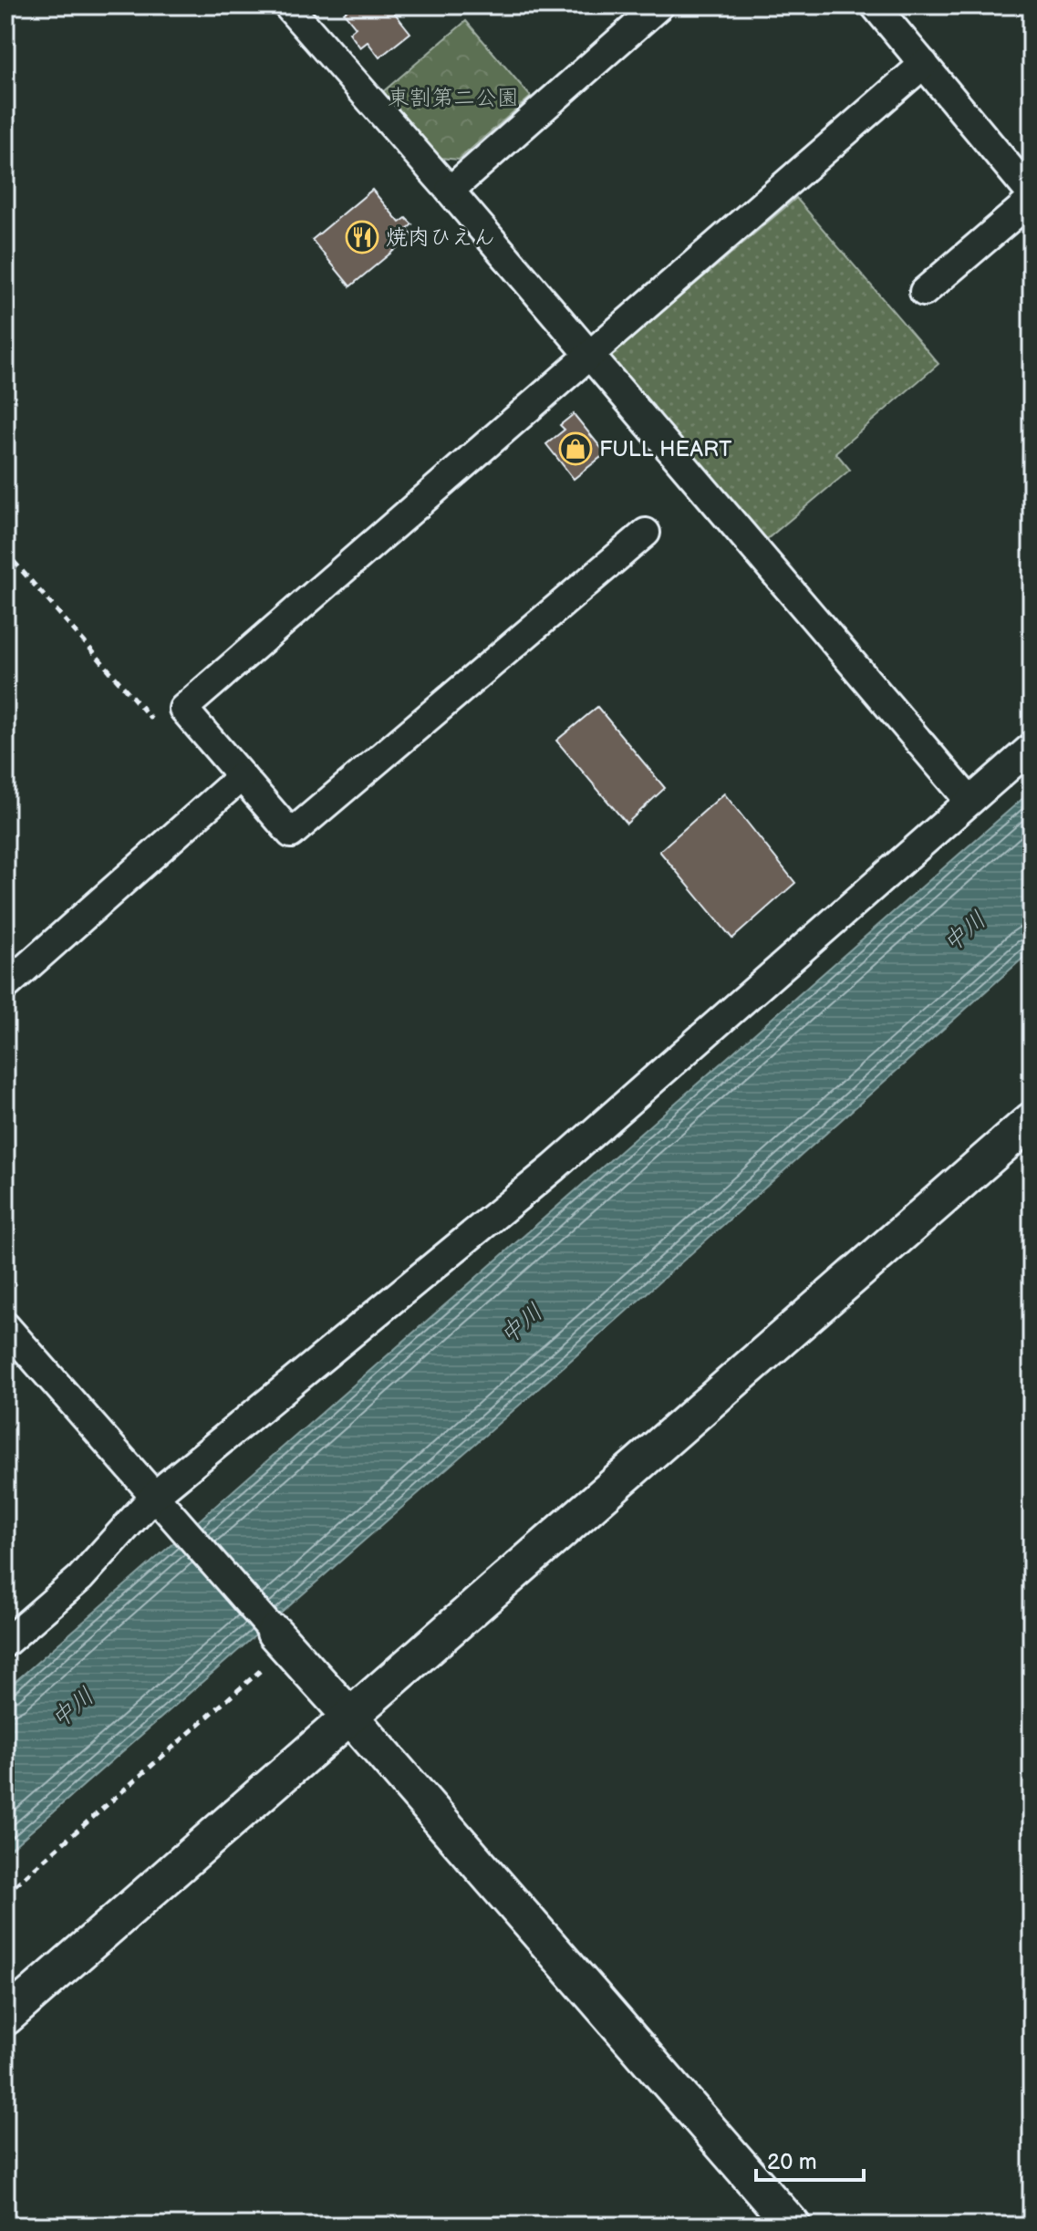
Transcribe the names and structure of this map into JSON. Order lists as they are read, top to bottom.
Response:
{
  "water": ["中川"],
  "parks": ["東割第二公園"],
  "places": {
    "restaurant": ["焼肉ひえん"],
    "shop": ["FULL HEART"]
  },
  "scale_bar": "20 m"
}
